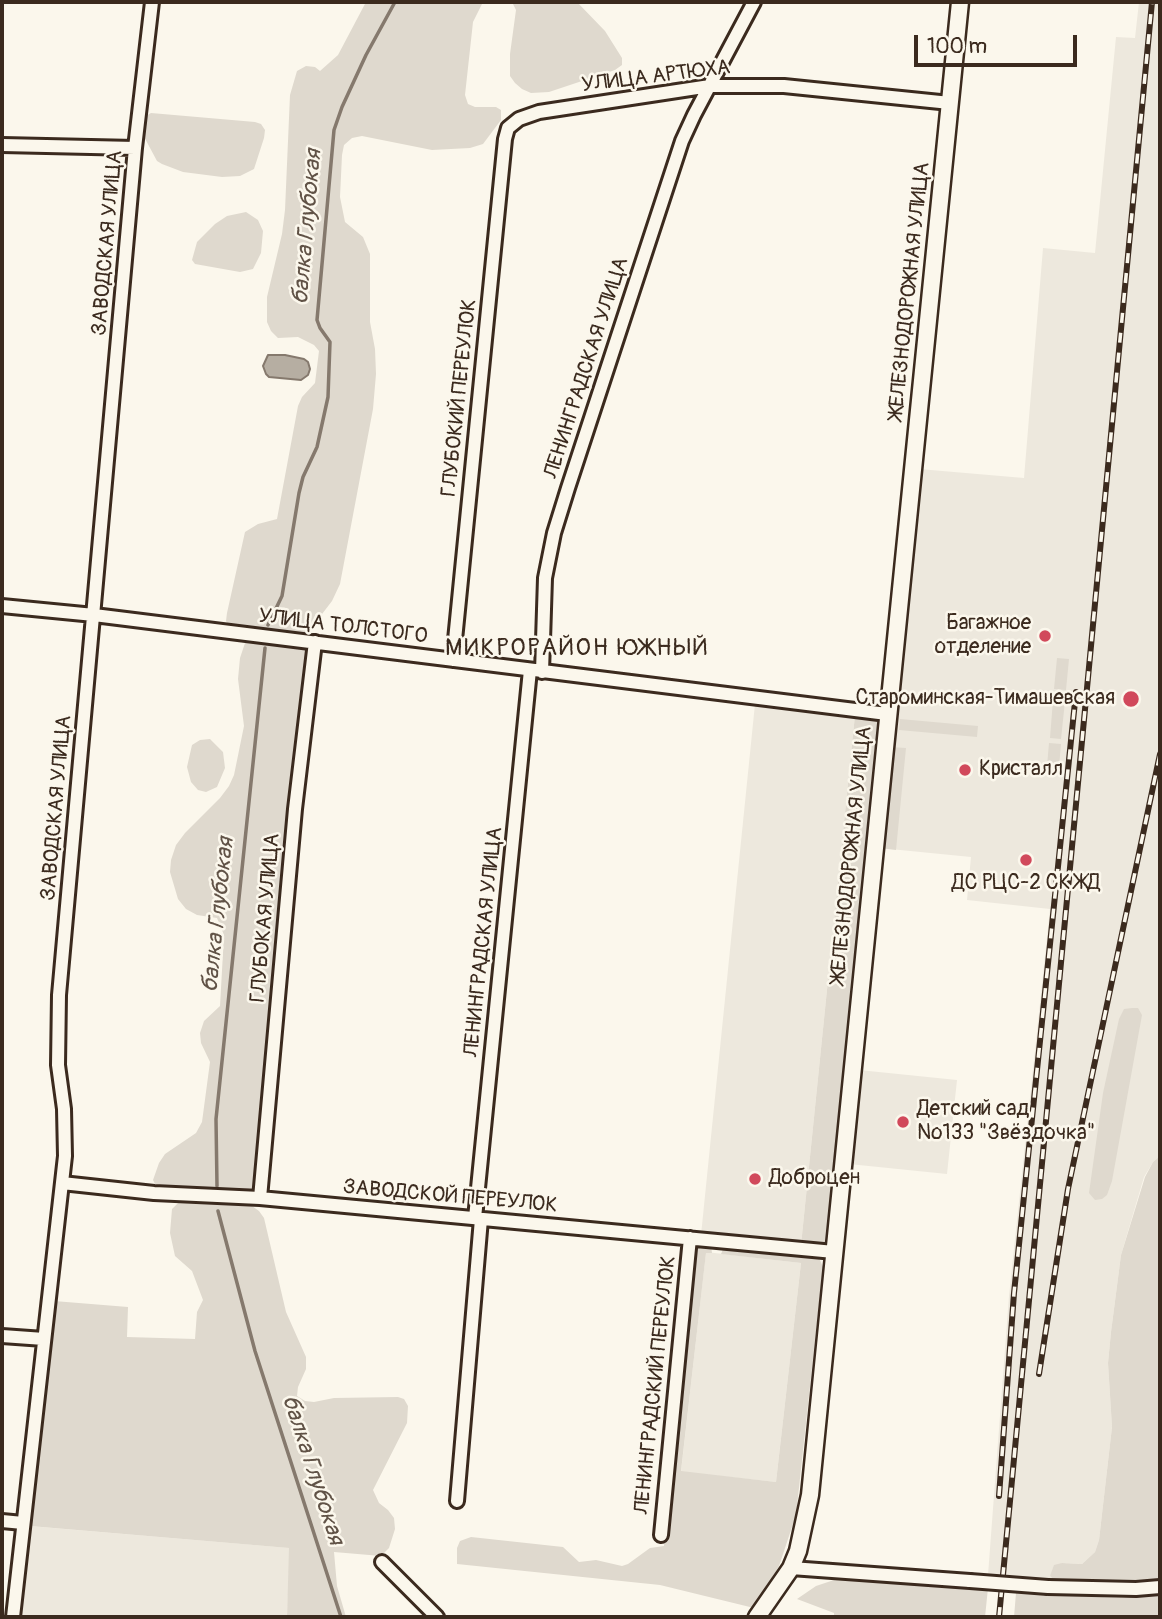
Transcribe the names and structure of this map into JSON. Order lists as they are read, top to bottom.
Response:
{
  "streets": {
    "main road": ["ЖЕЛЕЗНОДОРОЖНАЯ УЛИЦА"],
    "street": [
      "УЛИЦА АРТЮХА",
      "ЗАВОДСКАЯ УЛИЦА",
      "ЛЕНИНГРАДСКАЯ УЛИЦА",
      "ГЛУБОКИЙ ПЕРЕУЛОК",
      "УЛИЦА ТОЛСТОГО",
      "ГЛУБОКАЯ УЛИЦА",
      "ЗАВОДСКОЙ ПЕРЕУЛОК",
      "ЛЕНИНГРАДСКИЙ ПЕРЕУЛОК"
    ]
  },
  "crossings": [
    ["УЛИЦА АРТЮХА", "ЖЕЛЕЗНОДОРОЖНАЯ УЛИЦА"],
    ["УЛИЦА АРТЮХА", "ЛЕНИНГРАДСКАЯ УЛИЦА"],
    ["УЛИЦА АРТЮХА", "ГЛУБОКИЙ ПЕРЕУЛОК"],
    ["ЗАВОДСКАЯ УЛИЦА", "УЛИЦА ТОЛСТОГО"],
    ["ЗАВОДСКАЯ УЛИЦА", "ЗАВОДСКОЙ ПЕРЕУЛОК"],
    ["ЖЕЛЕЗНОДОРОЖНАЯ УЛИЦА", "УЛИЦА ТОЛСТОГО"],
    ["ЖЕЛЕЗНОДОРОЖНАЯ УЛИЦА", "ЗАВОДСКОЙ ПЕРЕУЛОК"],
    ["ЛЕНИНГРАДСКАЯ УЛИЦА", "УЛИЦА ТОЛСТОГО"],
    ["ЛЕНИНГРАДСКАЯ УЛИЦА", "ЗАВОДСКОЙ ПЕРЕУЛОК"],
    ["ГЛУБОКИЙ ПЕРЕУЛОК", "УЛИЦА ТОЛСТОГО"],
    ["УЛИЦА ТОЛСТОГО", "ГЛУБОКАЯ УЛИЦА"],
    ["ГЛУБОКАЯ УЛИЦА", "ЗАВОДСКОЙ ПЕРЕУЛОК"],
    ["ЗАВОДСКОЙ ПЕРЕУЛОК", "ЛЕНИНГРАДСКИЙ ПЕРЕУЛОК"]
  ],
  "districts": ["МИКРОРАЙОН ЮЖНЫЙ"],
  "water": ["балка Глубокая"],
  "places": [
    "Багажное отделение",
    "Староминская-Тимашевская",
    "Кристалл",
    "ДС РЦС-2 СК ЖД",
    "Детский сад №133 \"Звёздочка\"",
    "Доброцен"
  ],
  "scale_bar": "100 m"
}
